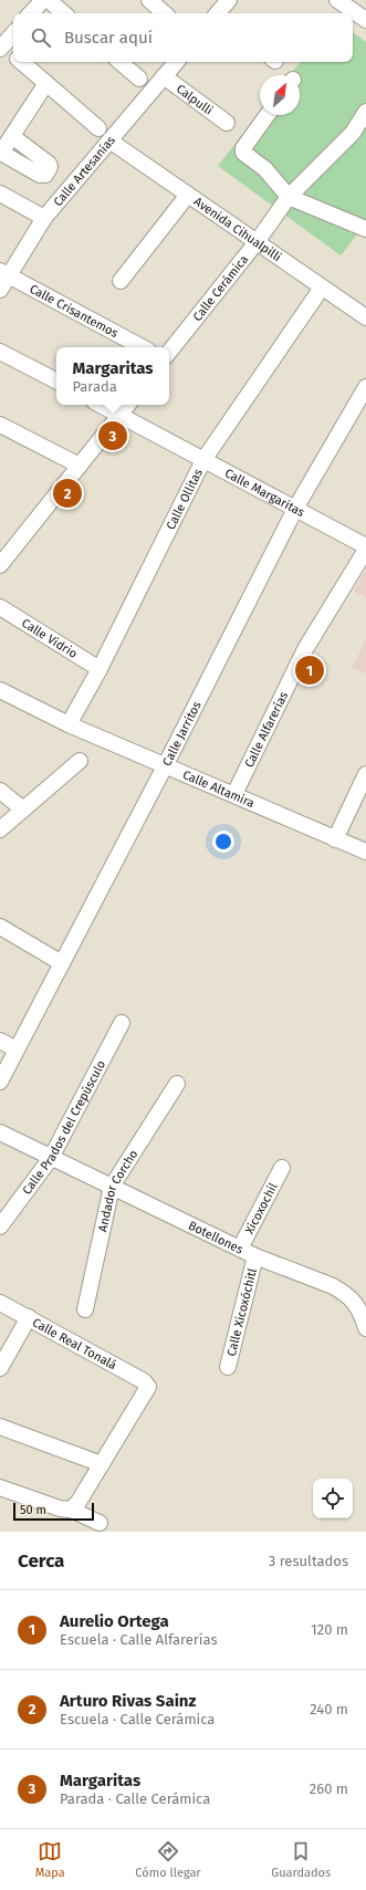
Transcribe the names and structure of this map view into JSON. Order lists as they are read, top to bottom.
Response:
{
  "streets": {
    "street": [
      "Calpulli",
      "Calle Artesanías",
      "Avenida Cihualpilli",
      "Calle Cerámica",
      "Calle Crisantemos",
      "Calle Margaritas",
      "Calle Ollitas",
      "Calle Vidrio",
      "Calle Alfarerías",
      "Calle Jarritos",
      "Calle Altamira",
      "Calle Prados del Crepúsculo",
      "Andador Corcho",
      "Xicoxochil",
      "Botellones",
      "Calle Xicoxóchitl",
      "Calle Real Tonalá"
    ]
  },
  "crossings": [
    ["Calpulli", "Calle Artesanías"],
    ["Calle Artesanías", "Avenida Cihualpilli"],
    ["Calle Artesanías", "Calle Crisantemos"],
    ["Avenida Cihualpilli", "Calle Cerámica"],
    ["Avenida Cihualpilli", "Calle Ollitas"],
    ["Calle Margaritas", "Calle Ollitas"],
    ["Calle Margaritas", "Calle Alfarerías"],
    ["Calle Margaritas", "Calle Jarritos"],
    ["Calle Ollitas", "Calle Vidrio"],
    ["Calle Ollitas", "Calle Altamira"],
    ["Calle Alfarerías", "Calle Altamira"],
    ["Calle Jarritos", "Calle Altamira"],
    ["Calle Prados del Crepúsculo", "Botellones"],
    ["Andador Corcho", "Botellones"],
    ["Xicoxochil", "Botellones"],
    ["Botellones", "Calle Xicoxóchitl"]
  ],
  "scale_bar": "50 m",
  "north": "top right",
  "page": {
    "search": "Buscar aquí",
    "popup": ["Margaritas", "Parada"],
    "pins": ["3", "2", "1"],
    "scale": "50 m",
    "heading": ["Cerca", "3 resultados"],
    "list": [
      {
        "mark": "1",
        "name": "Aurelio Ortega",
        "note": "Escuela · Calle Alfarerías",
        "value": "120 m"
      },
      {
        "mark": "2",
        "name": "Arturo Rivas Sainz",
        "note": "Escuela · Calle Cerámica",
        "value": "240 m"
      },
      {
        "mark": "3",
        "name": "Margaritas",
        "note": "Parada · Calle Cerámica",
        "value": "260 m"
      }
    ],
    "nav": ["Mapa", "Cómo llegar", "Guardados"]
  }
}
